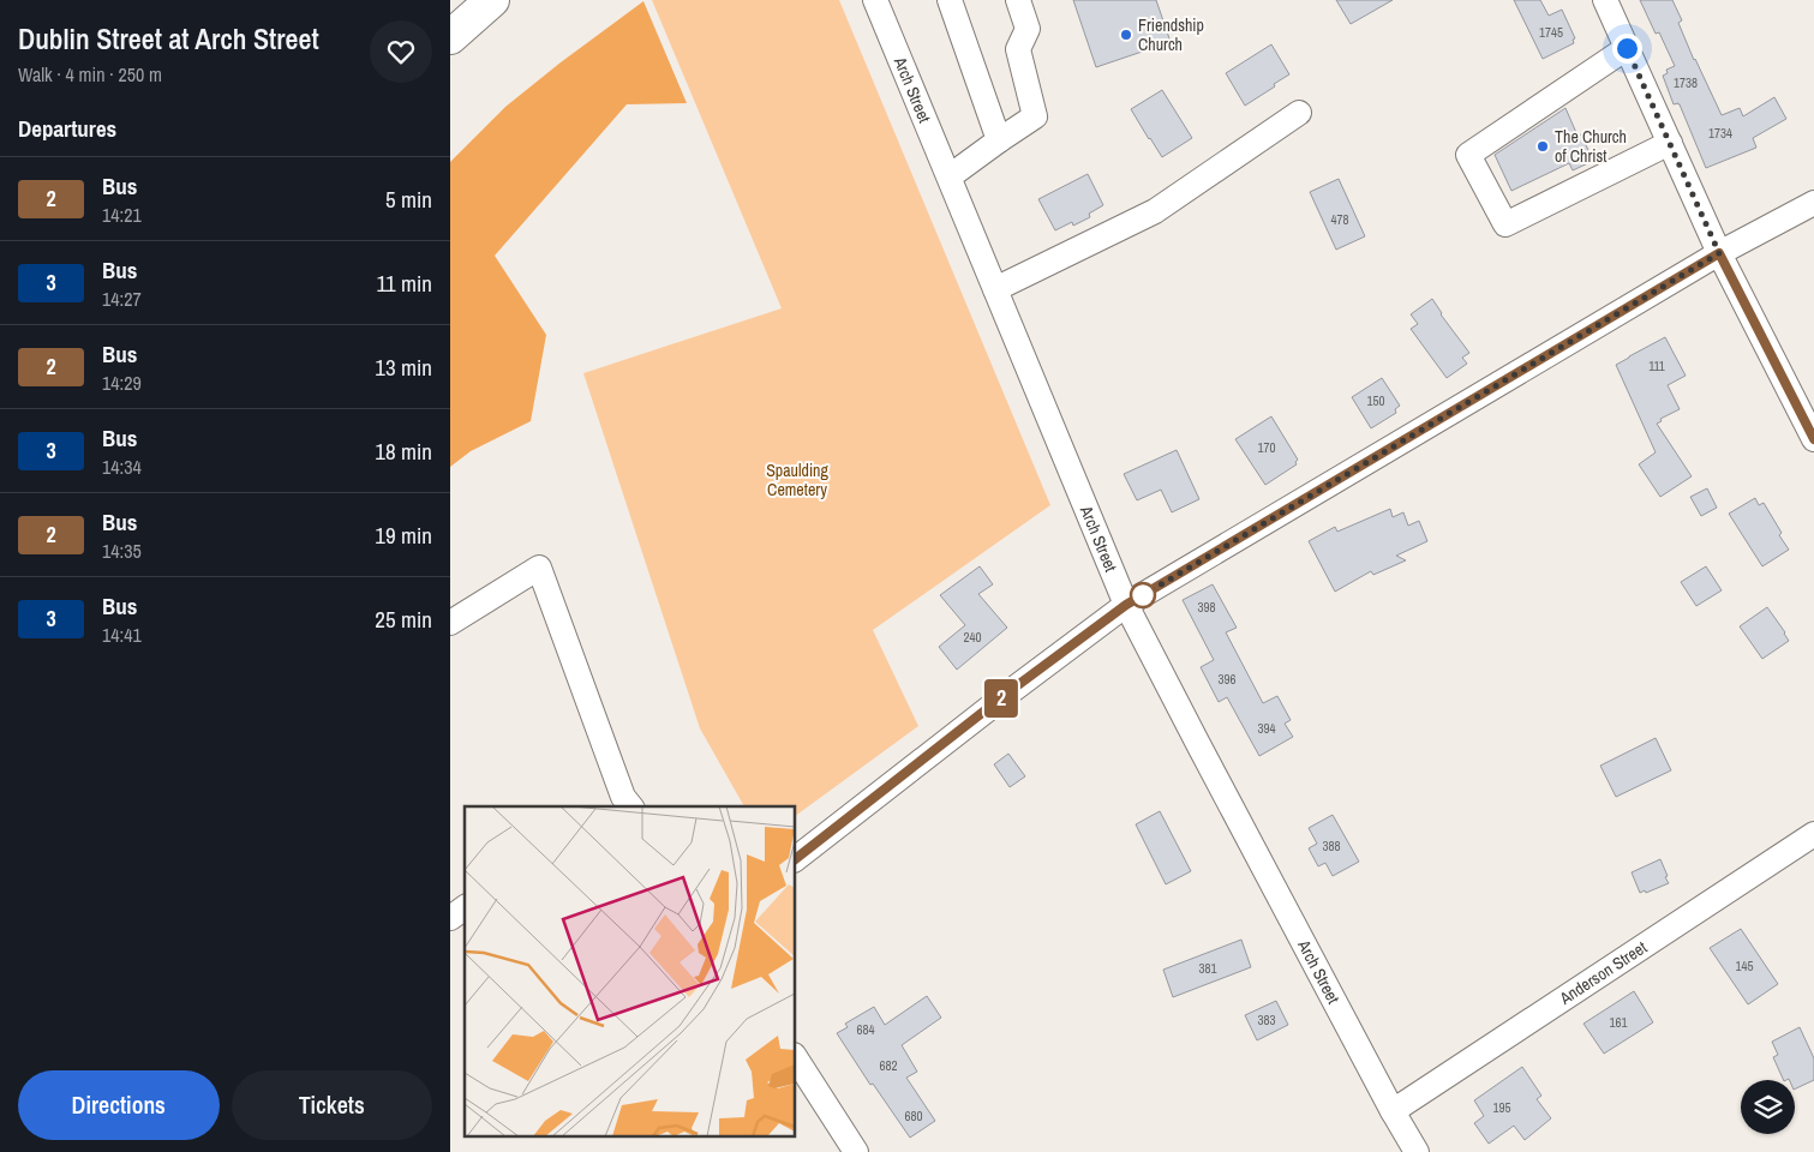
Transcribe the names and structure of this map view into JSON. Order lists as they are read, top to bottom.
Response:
{
  "streets": {
    "street": ["Arch Street", "Anderson Street"]
  },
  "crossings": [
    ["Arch Street", "Anderson Street"]
  ],
  "parks": ["Spaulding Cemetery"],
  "places": ["Friendship Church", "The Church of Christ"],
  "lines": ["bus line 2"],
  "house_numbers": [
    "1745",
    "1738",
    "1734",
    "478",
    "111",
    "150",
    "170",
    "398",
    "240",
    "396",
    "394",
    "388",
    "145",
    "381",
    "383",
    "161",
    "684",
    "682",
    "195",
    "680"
  ],
  "page": {
    "heading": [
      ["Dublin Street at Arch Street", "Walk · 4 min · 250 m"],
      "Departures"
    ],
    "on_map": "2",
    "list": [
      {
        "mark": "2",
        "name": "Bus",
        "note": "14:21",
        "value": "5 min"
      },
      {
        "mark": "3",
        "name": "Bus",
        "note": "14:27",
        "value": "11 min"
      },
      {
        "mark": "2",
        "name": "Bus",
        "note": "14:29",
        "value": "13 min"
      },
      {
        "mark": "3",
        "name": "Bus",
        "note": "14:34",
        "value": "18 min"
      },
      {
        "mark": "2",
        "name": "Bus",
        "note": "14:35",
        "value": "19 min"
      },
      {
        "mark": "3",
        "name": "Bus",
        "note": "14:41",
        "value": "25 min"
      }
    ],
    "buttons": ["Directions", "Tickets"]
  }
}
